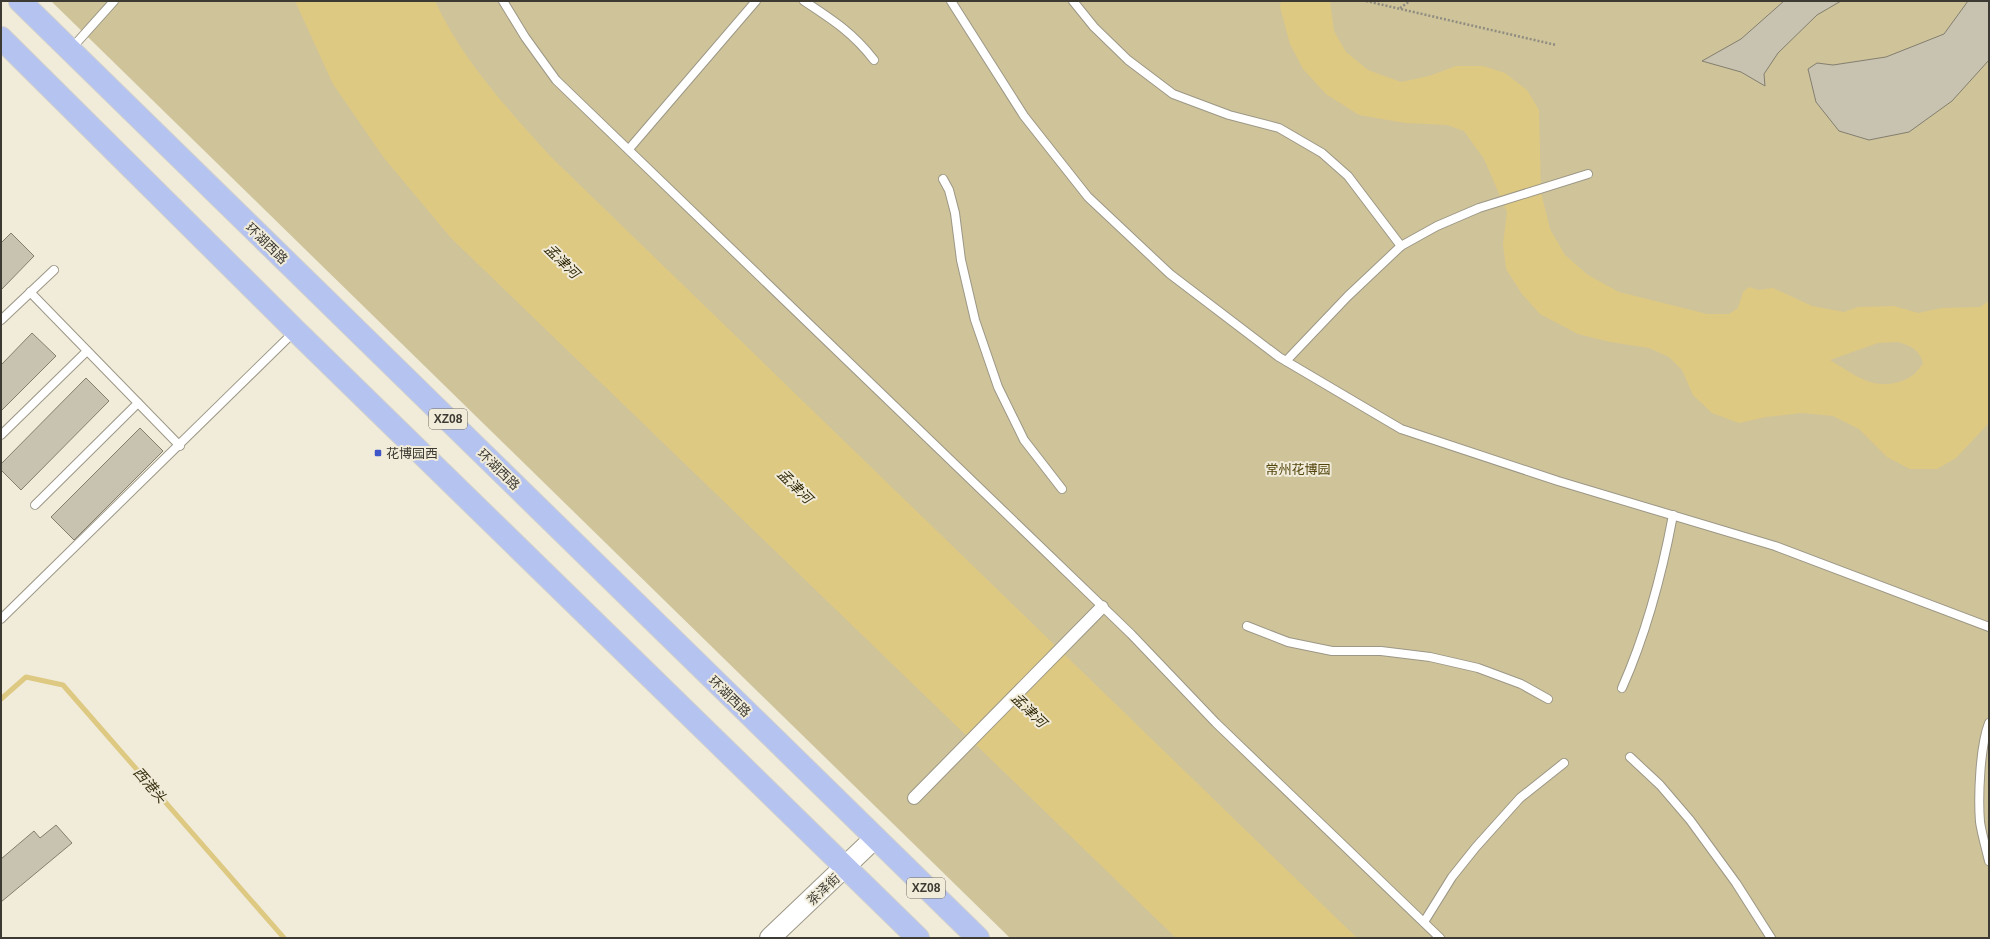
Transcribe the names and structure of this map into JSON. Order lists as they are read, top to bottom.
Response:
{
  "streets": {
    "main road": ["环湖西路", "XZ08"],
    "street": ["茶泽街"]
  },
  "crossings": [
    ["环湖西路", "茶泽街"]
  ],
  "water": ["孟津河", "西港头"],
  "parks": ["常州花博园"],
  "places": {
    "transit": ["花博园西"]
  }
}
